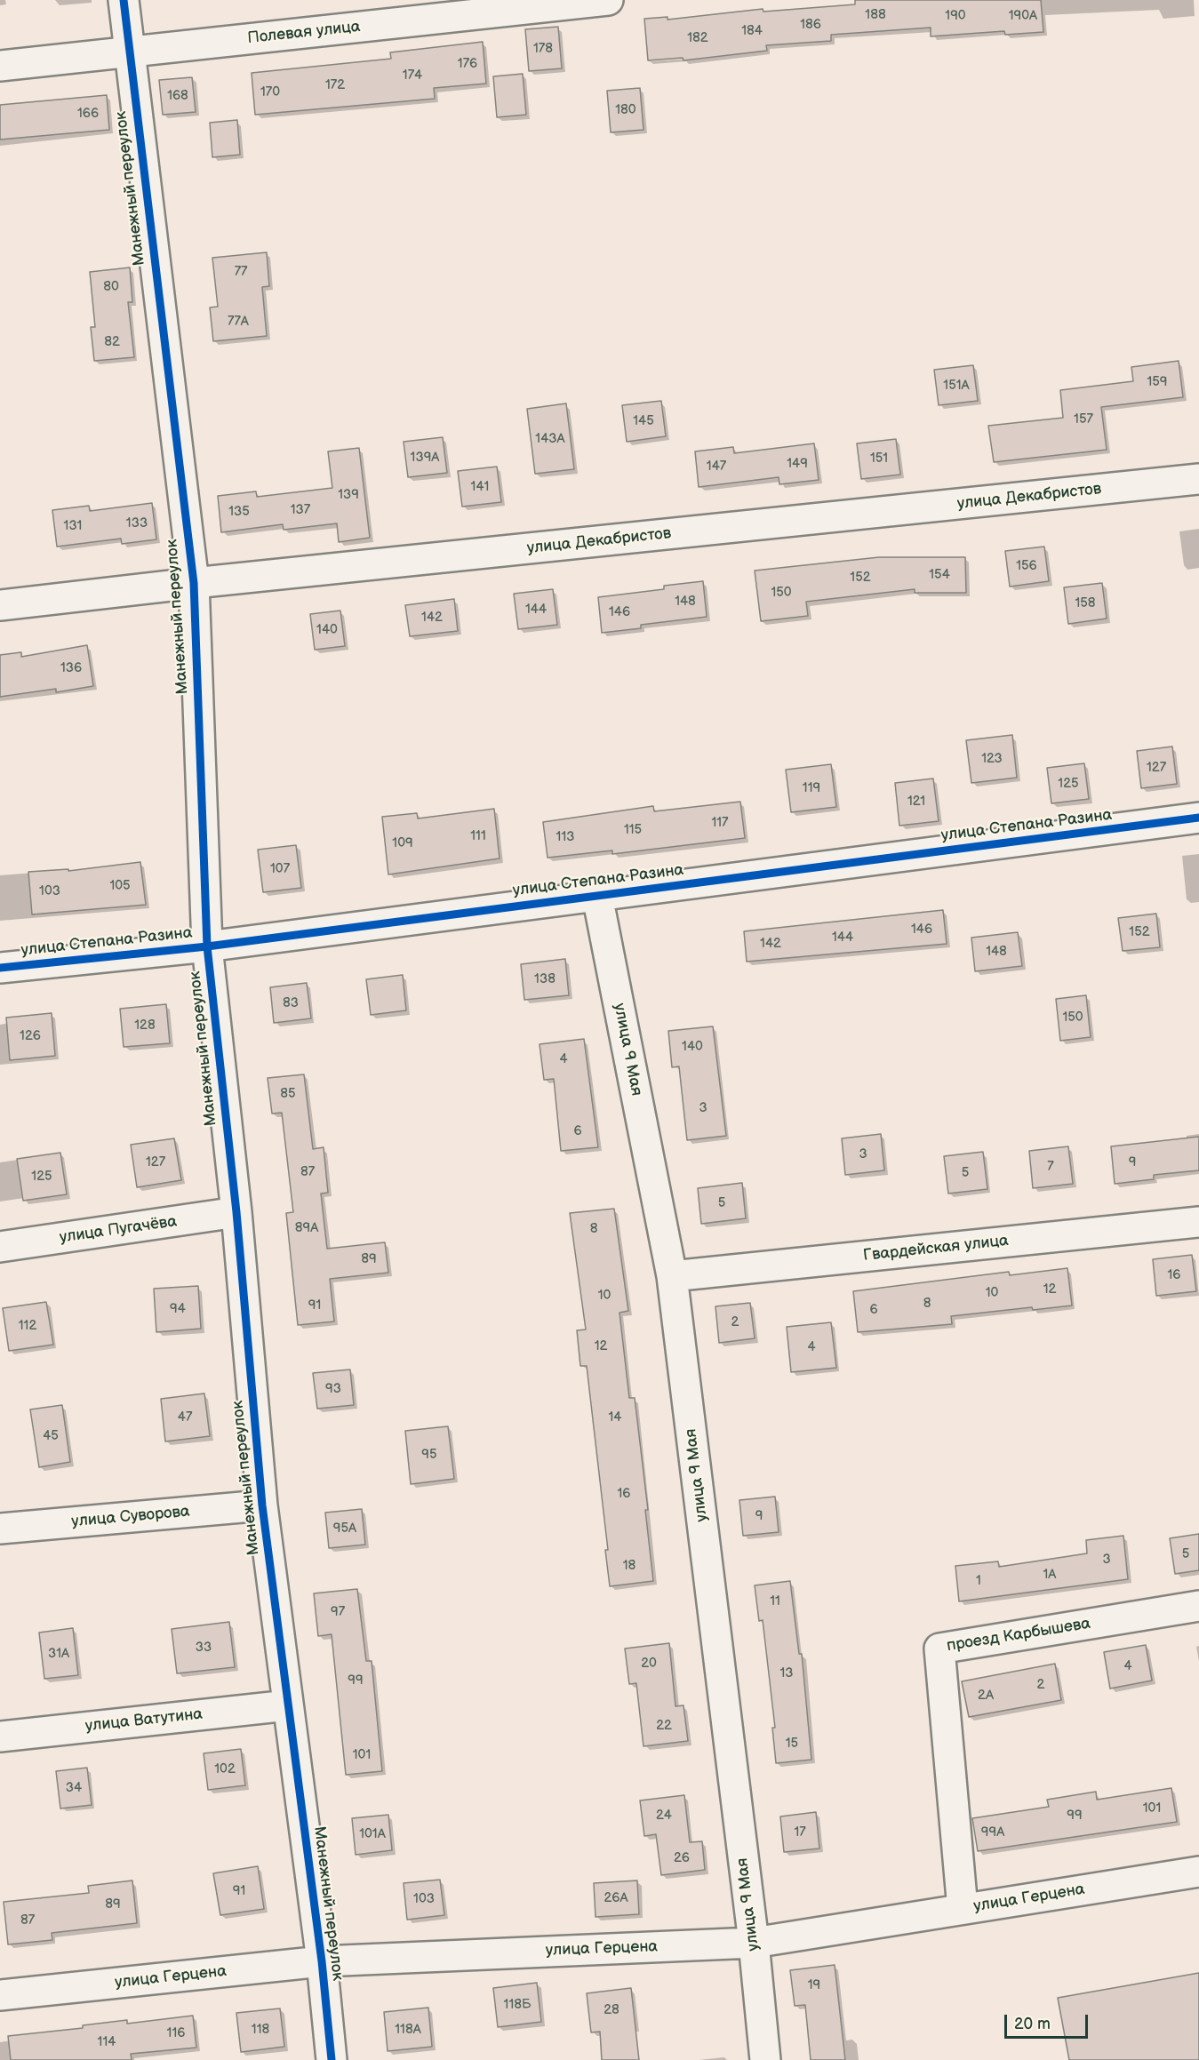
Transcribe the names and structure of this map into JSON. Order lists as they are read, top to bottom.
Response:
{
  "streets": {
    "street": [
      "Полевая улица",
      "Манежный переулок",
      "улица Декабристов",
      "улица Степана Разина",
      "улица 9 Мая",
      "улица Пугачёва",
      "Гвардейская улица",
      "улица Суворова",
      "проезд Карбышева",
      "улица Ватутина",
      "улица Герцена"
    ]
  },
  "crossings": [
    ["Полевая улица", "Манежный переулок"],
    ["Манежный переулок", "улица Декабристов"],
    ["Манежный переулок", "улица Степана Разина"],
    ["Манежный переулок", "улица Пугачёва"],
    ["Манежный переулок", "улица Суворова"],
    ["Манежный переулок", "улица Ватутина"],
    ["Манежный переулок", "улица Герцена"],
    ["улица Степана Разина", "улица 9 Мая"],
    ["улица 9 Мая", "Гвардейская улица"],
    ["улица 9 Мая", "улица Герцена"],
    ["проезд Карбышева", "улица Герцена"]
  ],
  "house_numbers": [
    "188",
    "190",
    "190А",
    "186",
    "184",
    "182",
    "178",
    "176",
    "174",
    "172",
    "170",
    "168",
    "180",
    "166",
    "77",
    "80",
    "77А",
    "82",
    "159",
    "151А",
    "157",
    "145",
    "143А",
    "139А",
    "151",
    "149",
    "147",
    "141",
    "139",
    "137",
    "135",
    "133",
    "131",
    "156",
    "154",
    "152",
    "150",
    "148",
    "158",
    "144",
    "146",
    "142",
    "140",
    "136",
    "123",
    "127",
    "125",
    "119",
    "121",
    "117",
    "115",
    "111",
    "113",
    "109",
    "107",
    "105",
    "103",
    "146",
    "152",
    "144",
    "142",
    "148",
    "138",
    "83",
    "150",
    "128",
    "126",
    "140",
    "4",
    "85",
    "3",
    "6",
    "3",
    "127",
    "9",
    "7",
    "87",
    "5",
    "125",
    "5",
    "89А",
    "8",
    "89",
    "16",
    "12",
    "10",
    "10",
    "8",
    "91",
    "94",
    "6",
    "2",
    "112",
    "12",
    "4",
    "93",
    "47",
    "14",
    "45",
    "95",
    "16",
    "9",
    "95А",
    "5",
    "3",
    "18",
    "1А",
    "1",
    "11",
    "97",
    "33",
    "31А",
    "20",
    "4",
    "13",
    "99",
    "2",
    "2А",
    "22",
    "15",
    "101",
    "102",
    "34",
    "101",
    "24",
    "99",
    "17",
    "99А",
    "101А",
    "26",
    "91",
    "26А",
    "103",
    "89",
    "87",
    "19",
    "118Б",
    "28",
    "118",
    "118А",
    "116",
    "114"
  ],
  "scale_bar": "20 m"
}
